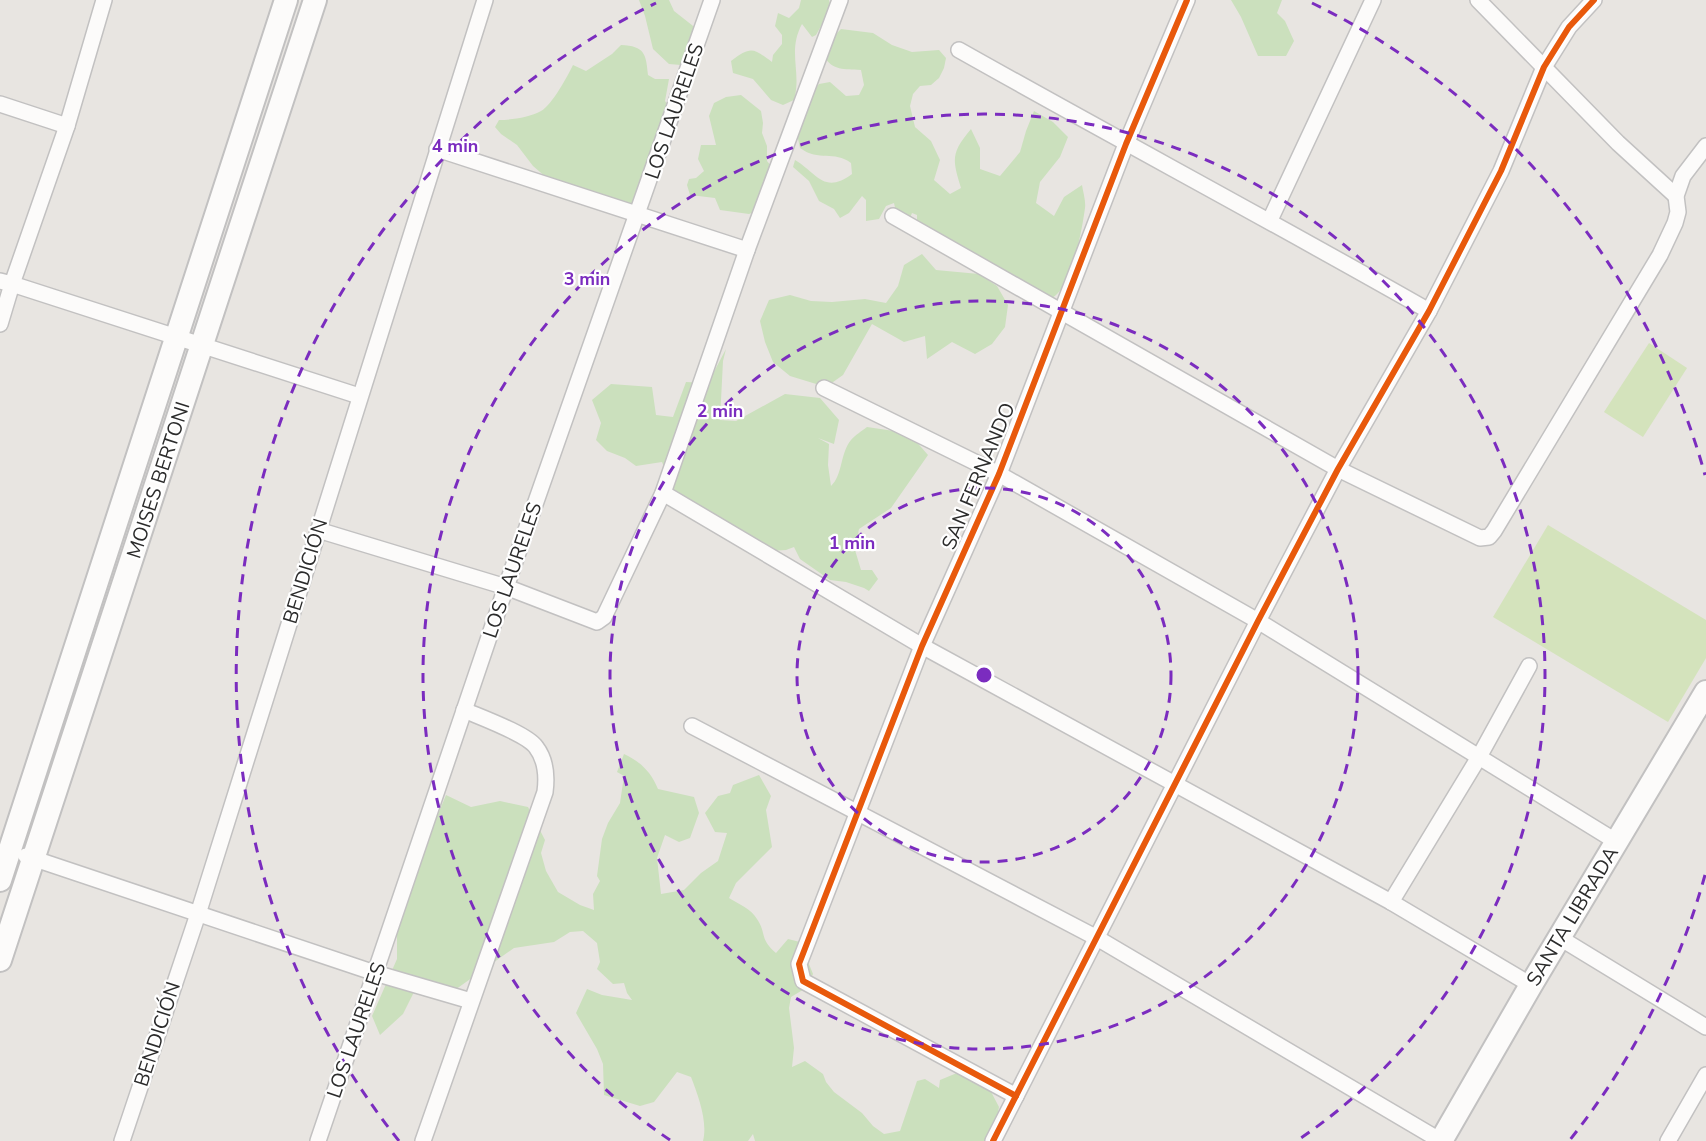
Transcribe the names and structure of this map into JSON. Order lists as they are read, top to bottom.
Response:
{
  "streets": {
    "street": [
      "LOS LAURELES",
      "SAN FERNANDO",
      "MOISES BERTONI",
      "BENDICIÓN",
      "SANTA LIBRADA"
    ]
  },
  "rings": [
    "4 min",
    "3 min",
    "2 min",
    "1 min"
  ]
}
